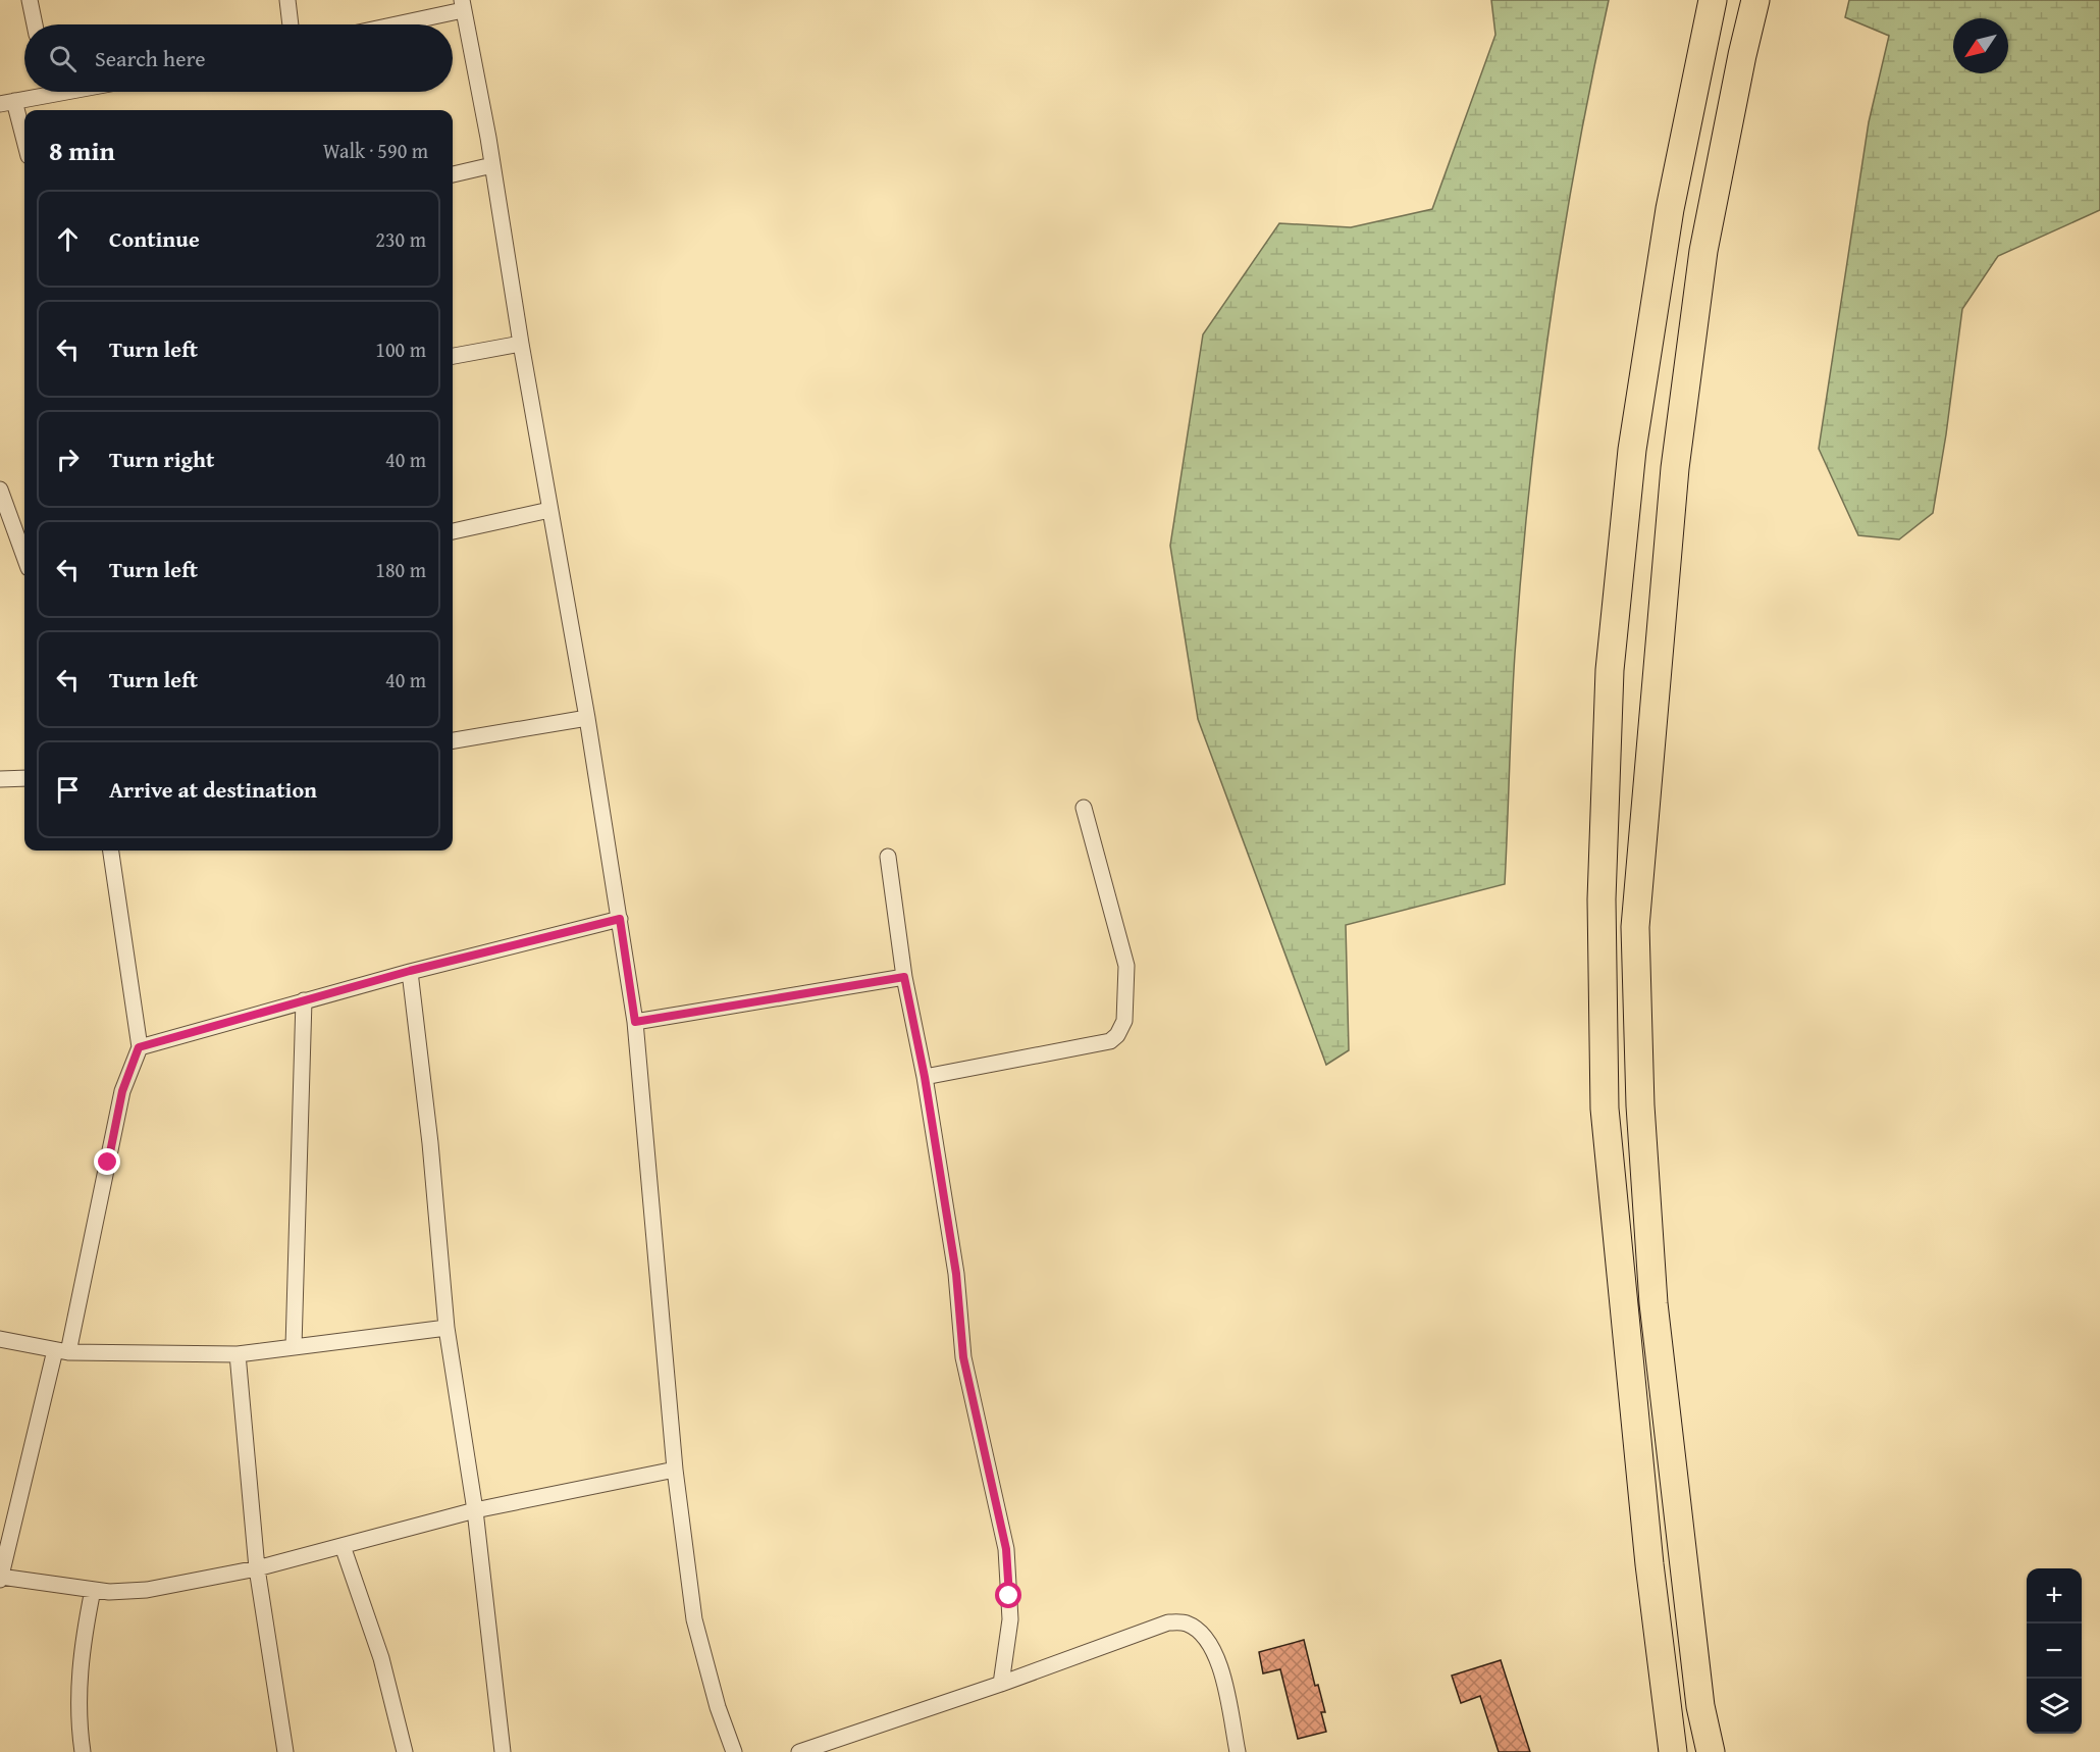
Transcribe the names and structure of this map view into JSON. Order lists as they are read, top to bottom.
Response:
{
  "north": "bottom left",
  "page": {
    "search": "Search here",
    "heading": ["8 min", "Walk · 590 m"],
    "list": [
      ["Continue", "230 m"],
      ["Turn left", "100 m"],
      ["Turn right", "40 m"],
      ["Turn left", "180 m"],
      ["Turn left", "40 m"],
      "Arrive at destination"
    ],
    "map_buttons": ["+", "−"]
  }
}
